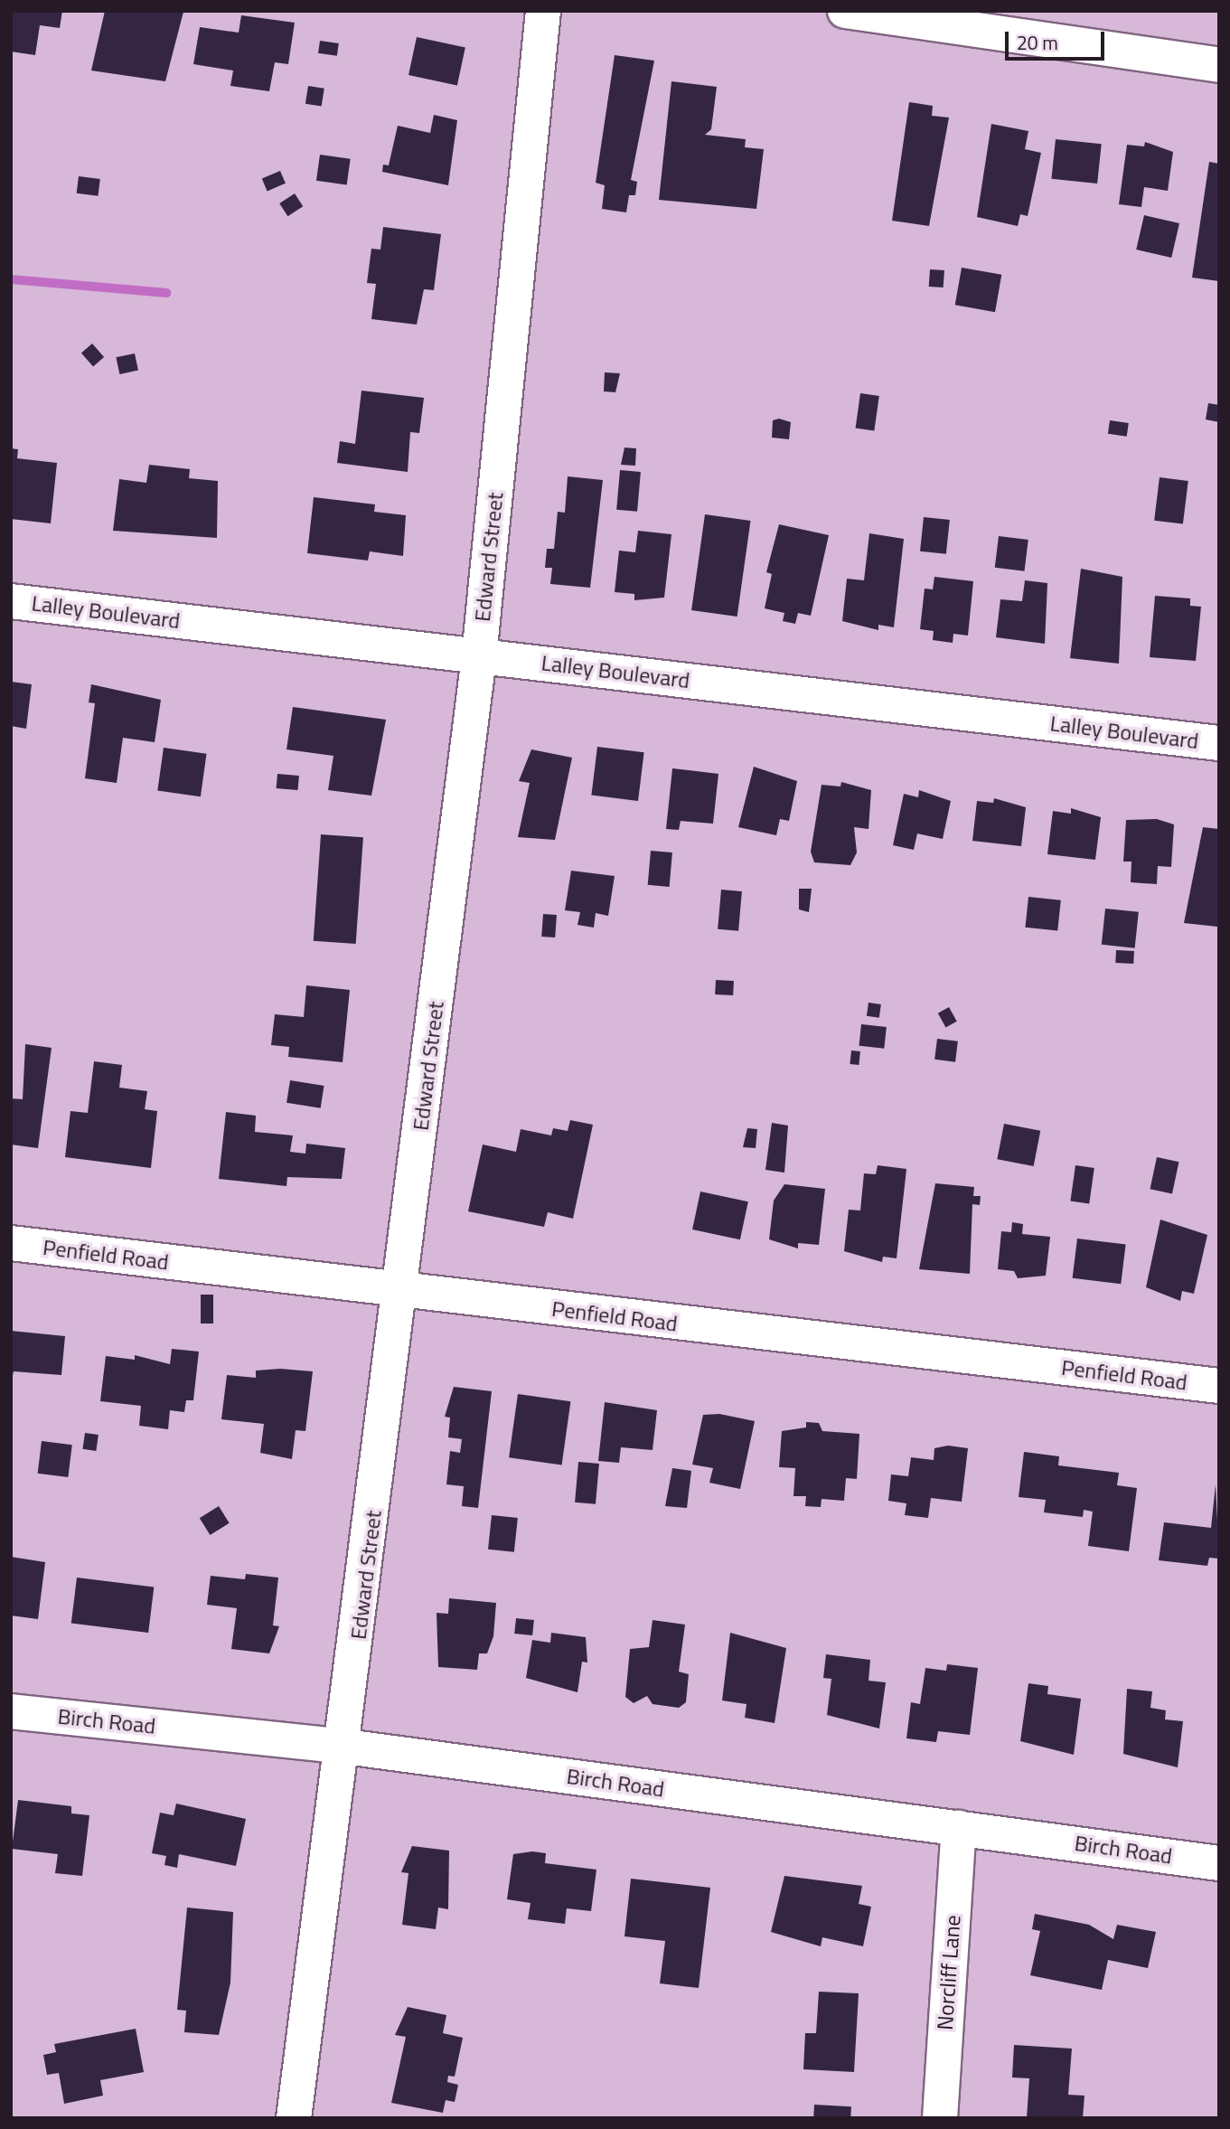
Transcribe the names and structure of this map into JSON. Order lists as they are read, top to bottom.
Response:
{
  "streets": {
    "street": [
      "Edward Street",
      "Lalley Boulevard",
      "Penfield Road",
      "Birch Road",
      "Norcliff Lane"
    ]
  },
  "crossings": [
    ["Edward Street", "Lalley Boulevard"],
    ["Edward Street", "Penfield Road"],
    ["Edward Street", "Birch Road"],
    ["Birch Road", "Norcliff Lane"]
  ],
  "scale_bar": "20 m"
}
